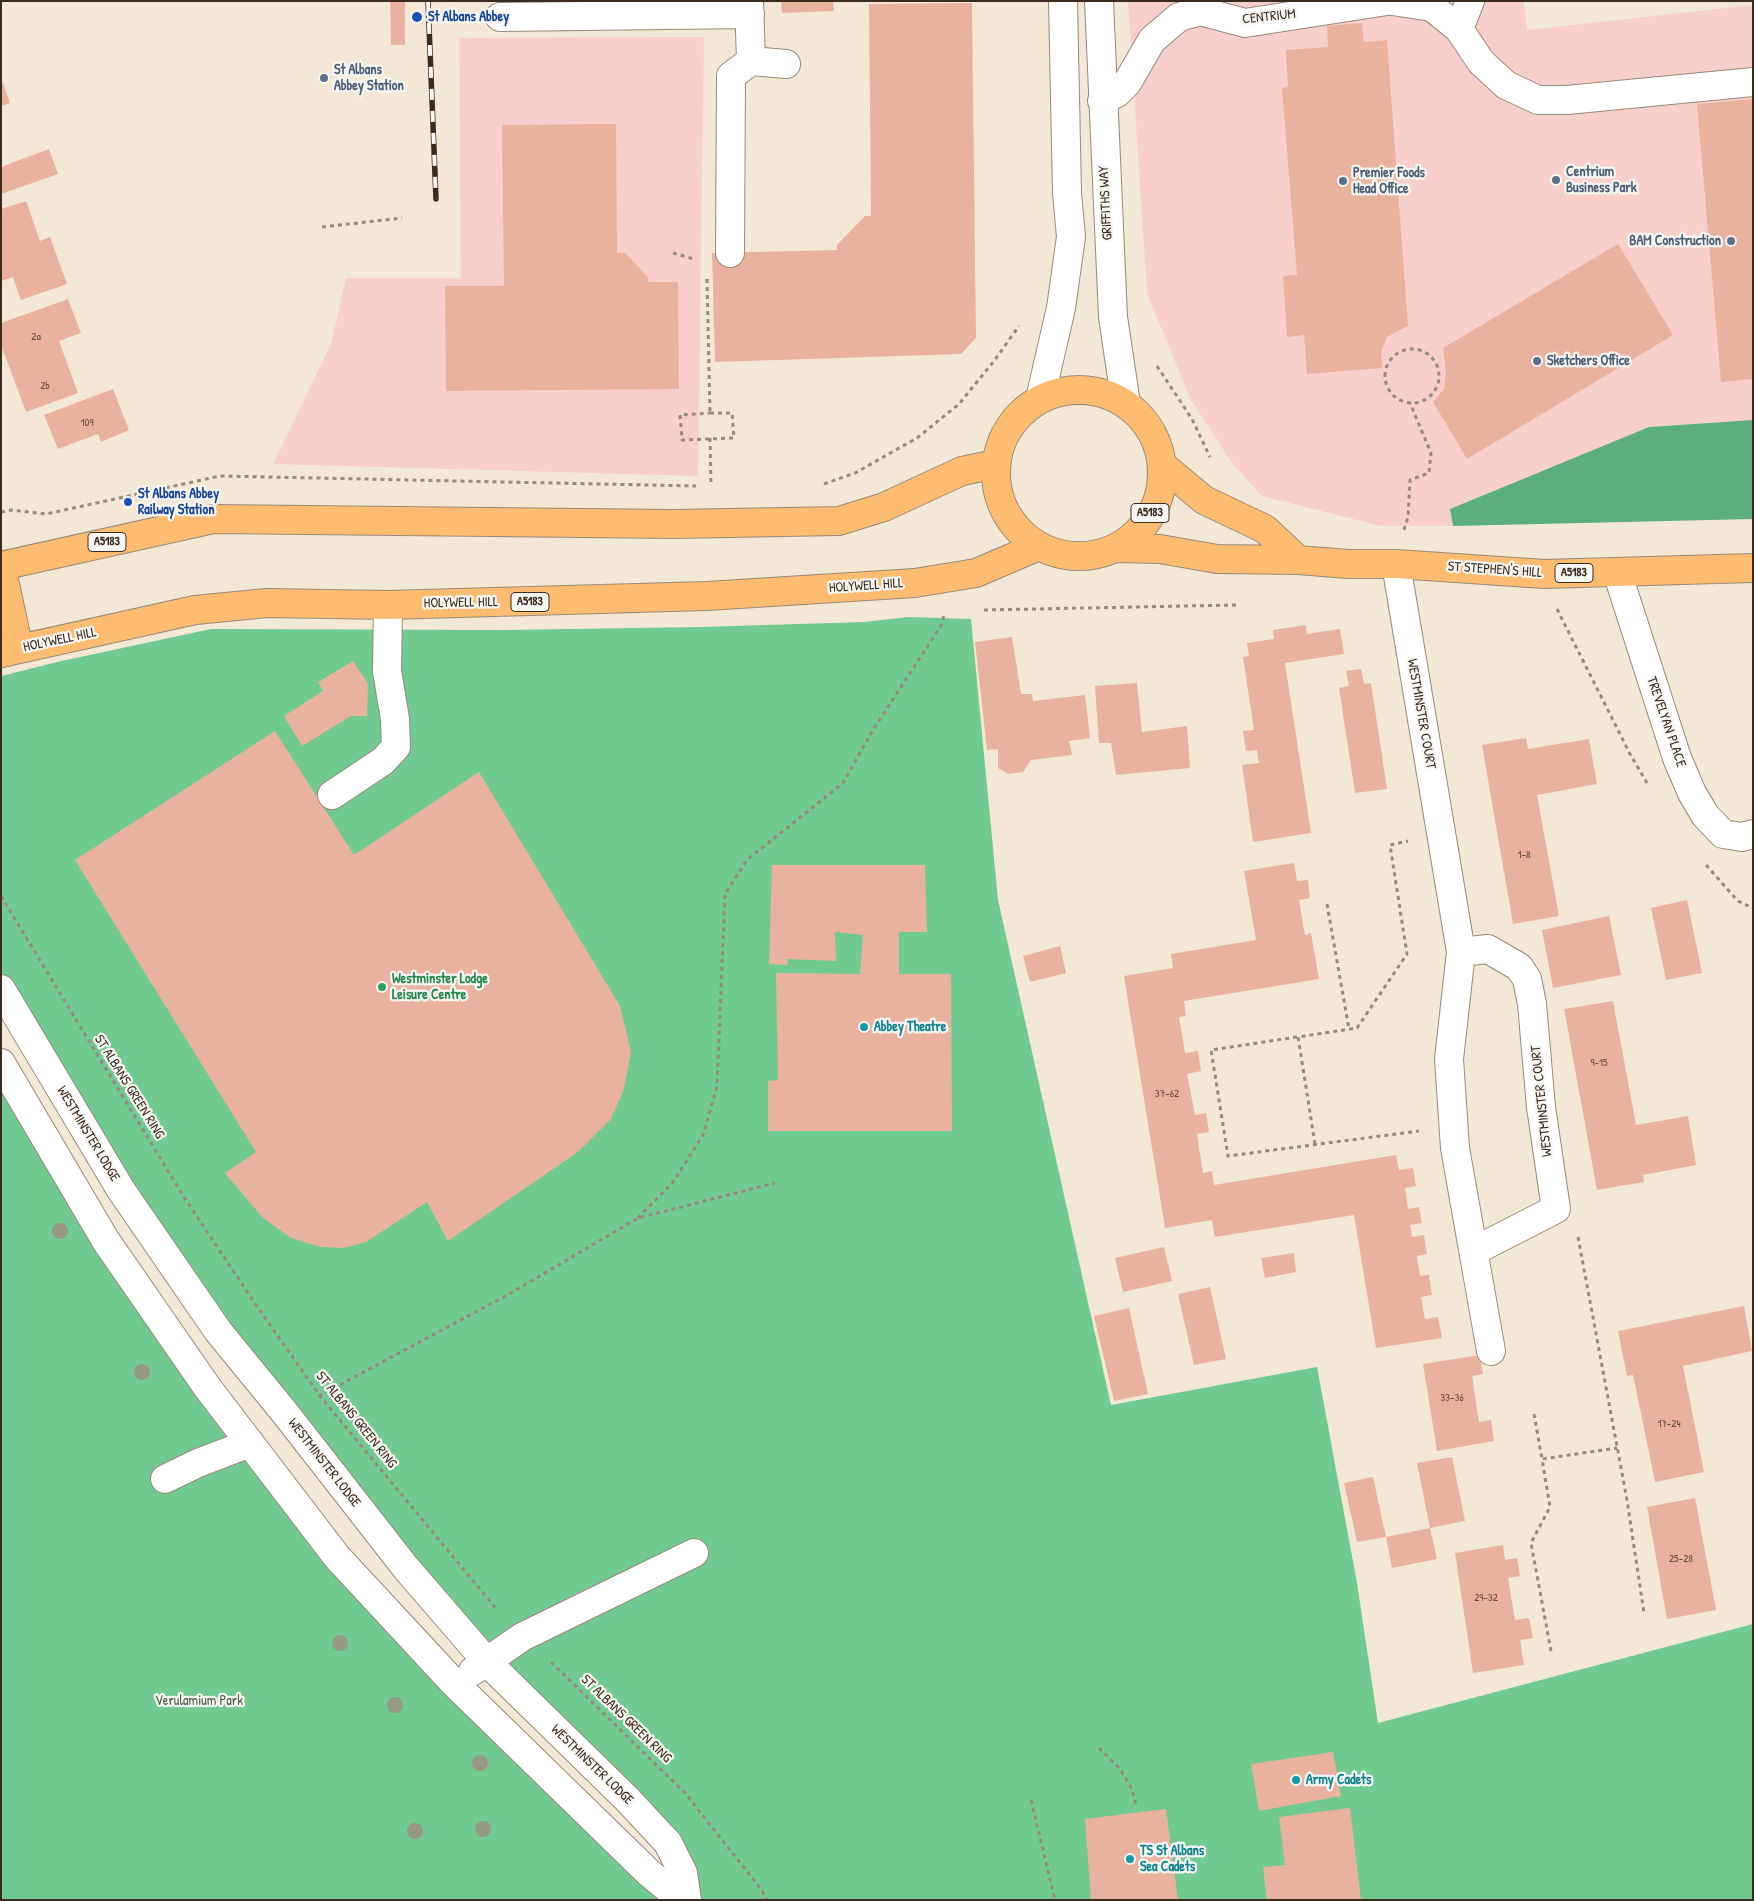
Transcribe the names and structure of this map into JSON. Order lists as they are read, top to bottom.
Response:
{
  "streets": {
    "main road": ["A5183", "ST STEPHEN'S HILL", "HOLYWELL HILL"],
    "street": [
      "CENTRIUM",
      "GRIFFITHS WAY",
      "WESTMINSTER COURT",
      "TREVELYAN PLACE",
      "WESTMINSTER LODGE"
    ],
    "path": ["ST ALBANS GREEN RING"]
  },
  "crossings": [
    ["CENTRIUM", "GRIFFITHS WAY"],
    ["GRIFFITHS WAY", "A5183"],
    ["GRIFFITHS WAY", "ST STEPHEN'S HILL"],
    ["GRIFFITHS WAY", "HOLYWELL HILL"],
    ["A5183", "ST STEPHEN'S HILL"],
    ["A5183", "HOLYWELL HILL"],
    ["ST STEPHEN'S HILL", "HOLYWELL HILL"],
    ["ST STEPHEN'S HILL", "WESTMINSTER COURT"],
    ["ST STEPHEN'S HILL", "TREVELYAN PLACE"]
  ],
  "parks": ["Verulamium Park"],
  "places": [
    "St Albans Abbey",
    "St Albans Abbey Station",
    "Centrium Business Park",
    "Premier Foods Head Office",
    "BAM Construction",
    "Sketchers Office",
    "St Albans Abbey Railway Station",
    "Westminster Lodge Leisure Centre",
    "Abbey Theatre",
    "Army Cadets",
    "TS St Albans Sea Cadets"
  ],
  "house_numbers": [
    "2a",
    "2b",
    "109",
    "1-8",
    "9-15",
    "37-62",
    "33-36",
    "17-24",
    "25-28",
    "29-32"
  ]
}
